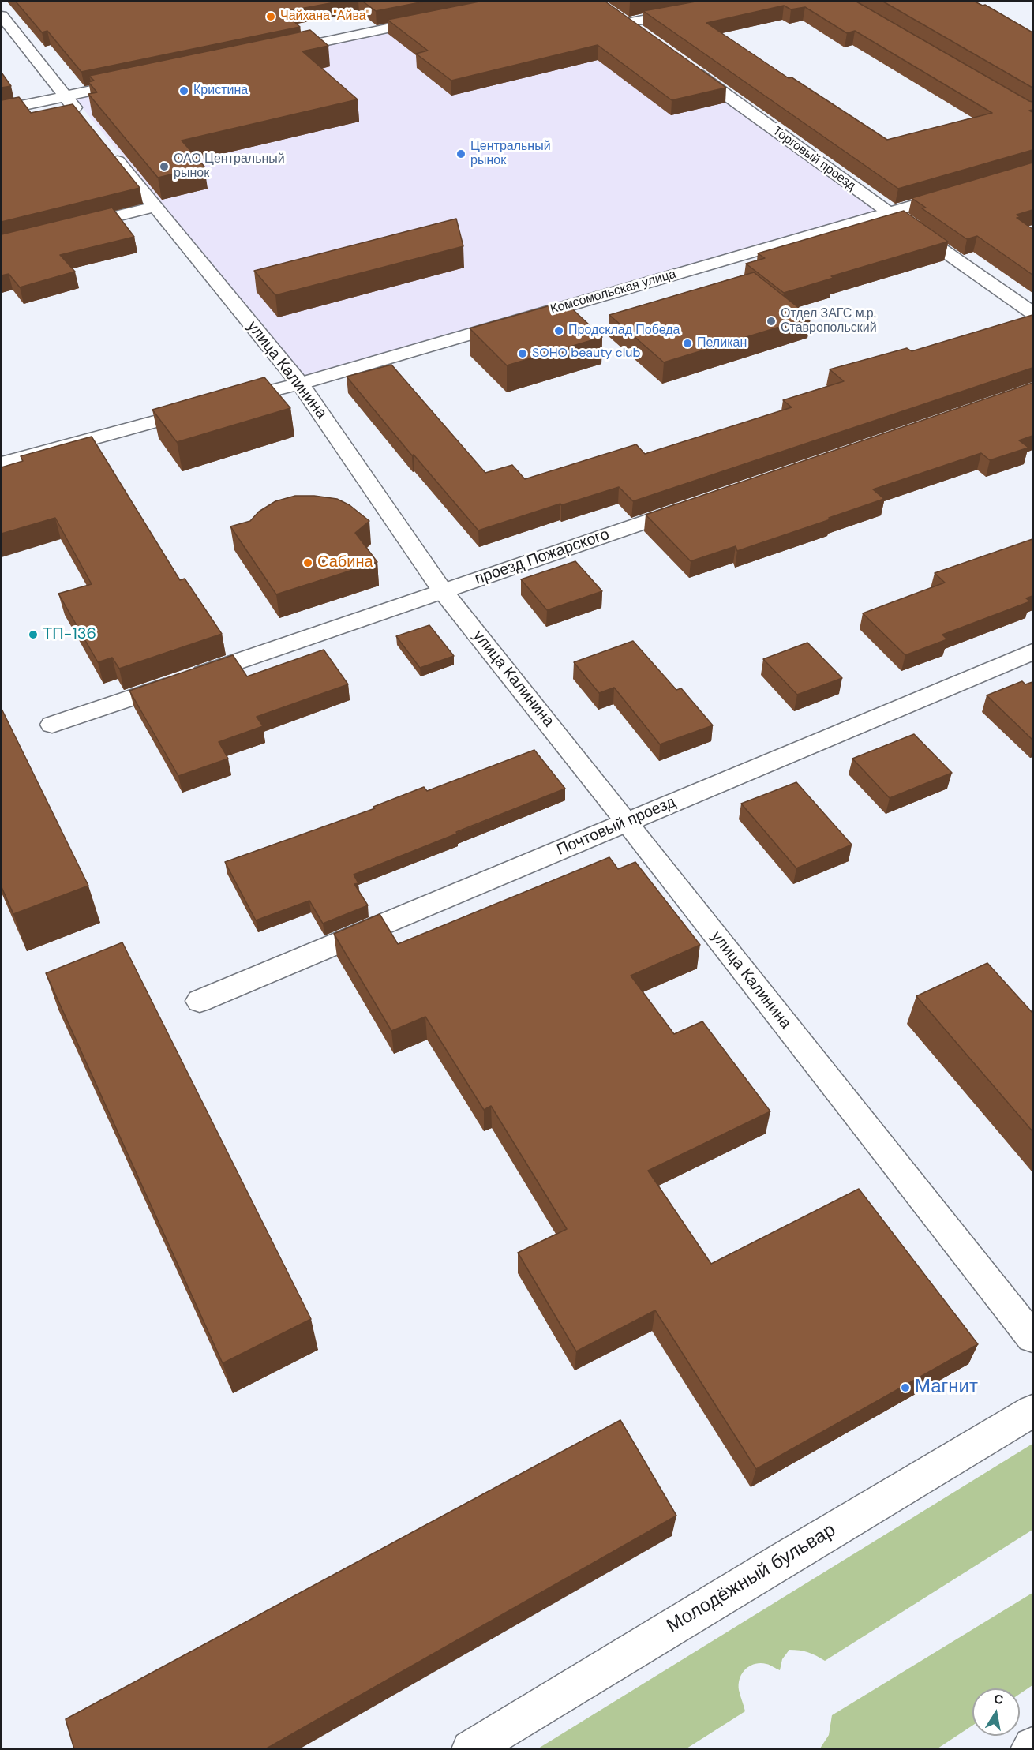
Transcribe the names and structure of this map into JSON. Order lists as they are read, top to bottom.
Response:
{
  "streets": {
    "street": [
      "Торговый проезд",
      "Комсомольская улица",
      "улица Калинина",
      "проезд Пожарского",
      "Почтовый проезд",
      "Молодёжный бульвар"
    ]
  },
  "crossings": [
    ["Торговый проезд", "Комсомольская улица"],
    ["Комсомольская улица", "улица Калинина"],
    ["улица Калинина", "проезд Пожарского"],
    ["улица Калинина", "Почтовый проезд"]
  ],
  "places": [
    "Чайхана \"Айва\"",
    "Кристина",
    "Центральный рынок",
    "ОАО Центральный рынок",
    "Отдел ЗАГС м.р. Ставропольский",
    "Продсклад Победа",
    "Пеликан",
    "SOHO beauty club",
    "Сабина",
    "ТП-136",
    "Магнит"
  ],
  "north": "top"
}
